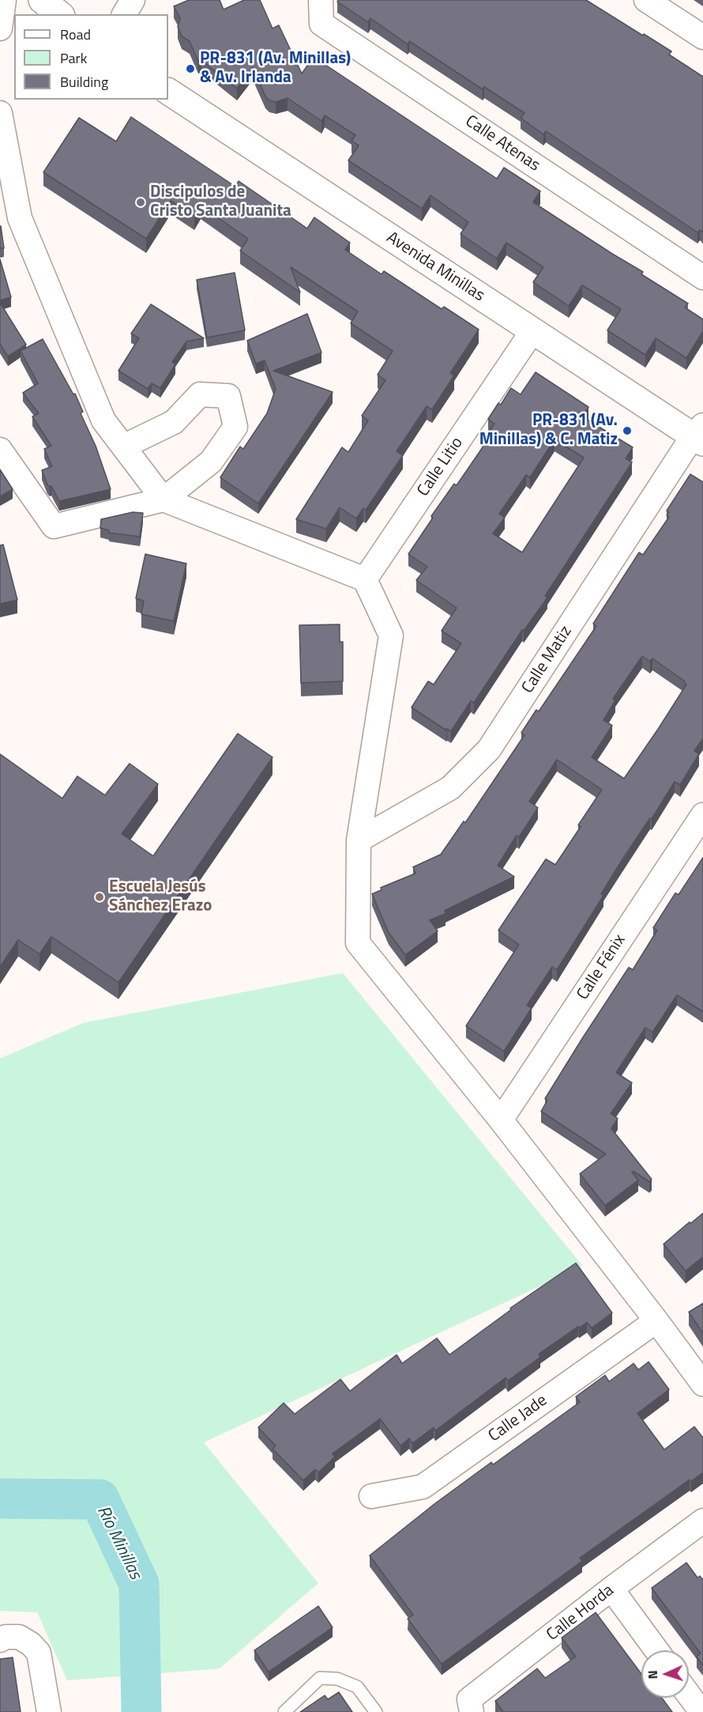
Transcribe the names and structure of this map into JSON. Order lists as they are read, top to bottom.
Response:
{
  "streets": {
    "street": [
      "Calle Atenas",
      "Avenida Minillas",
      "Calle Litio",
      "Calle Matiz",
      "Calle Fénix",
      "Calle Jade",
      "Calle Horda"
    ]
  },
  "crossings": [
    ["Avenida Minillas", "Calle Litio"],
    ["Avenida Minillas", "Calle Matiz"]
  ],
  "water": ["Río Minillas"],
  "places": [
    "PR-831 (Av. Minillas) & Av. Irlanda",
    "Discipulos de Cristo Santa Juanita",
    "PR-831 (Av. Minillas) & C. Matiz",
    "Escuela Jesús Sánchez Erazo"
  ],
  "legend": ["Road", "Park", "Building"],
  "north": "left"
}
